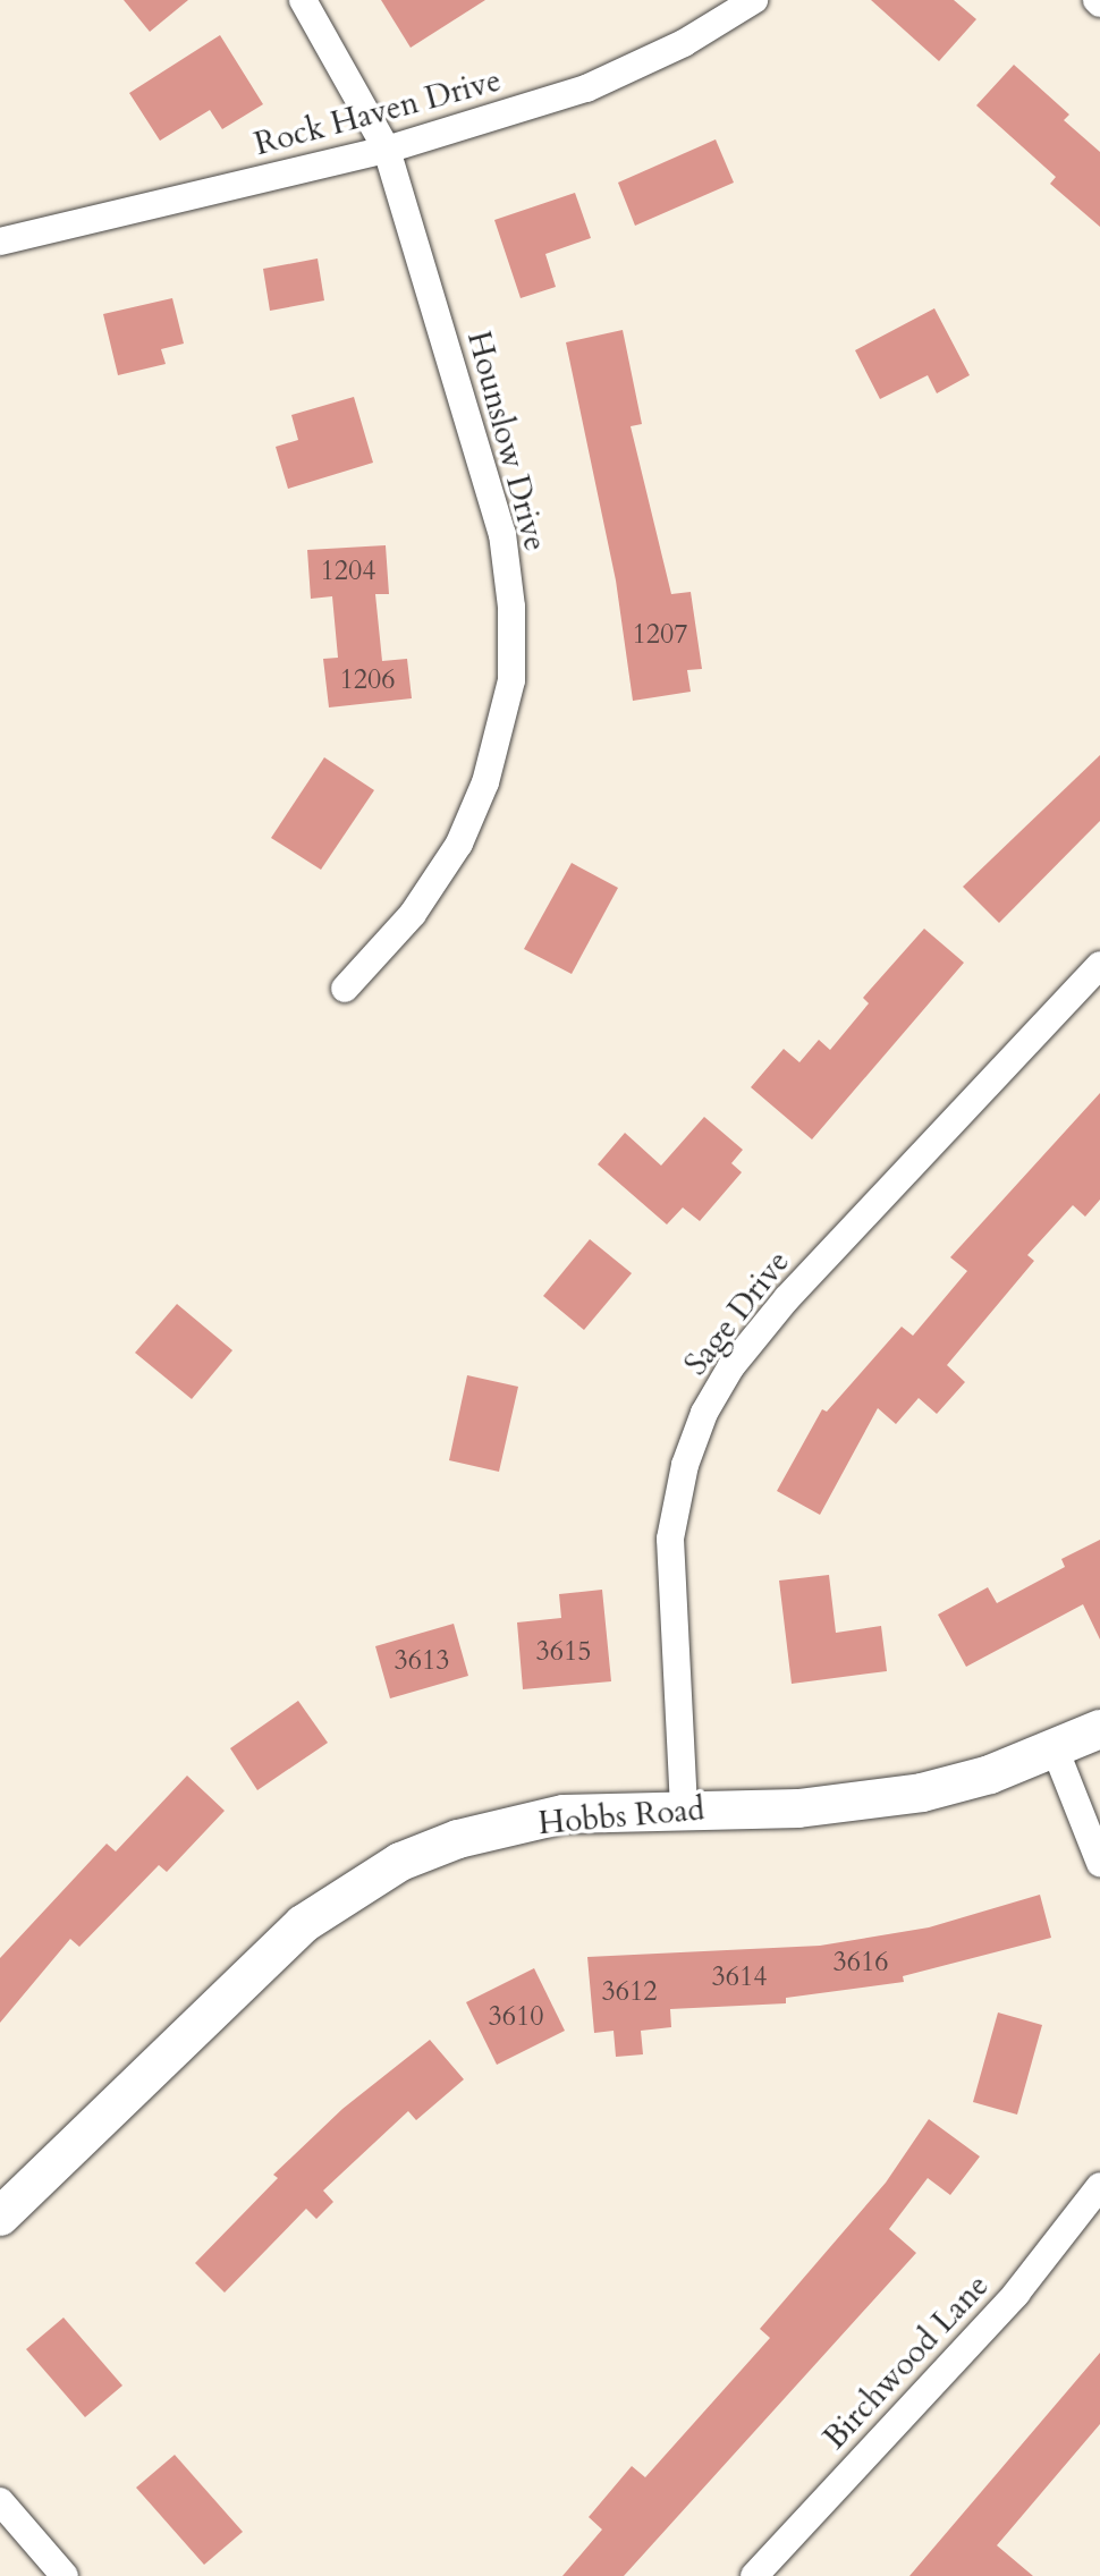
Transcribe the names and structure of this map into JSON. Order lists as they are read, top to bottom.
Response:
{
  "streets": {
    "street": [
      "Rock Haven Drive",
      "Hounslow Drive",
      "Sage Drive",
      "Hobbs Road",
      "Birchwood Lane"
    ]
  },
  "crossings": [
    ["Rock Haven Drive", "Hounslow Drive"],
    ["Sage Drive", "Hobbs Road"]
  ],
  "house_numbers": [
    "1204",
    "1207",
    "1206",
    "3615",
    "3613",
    "3616",
    "3614",
    "3612",
    "3610"
  ]
}
